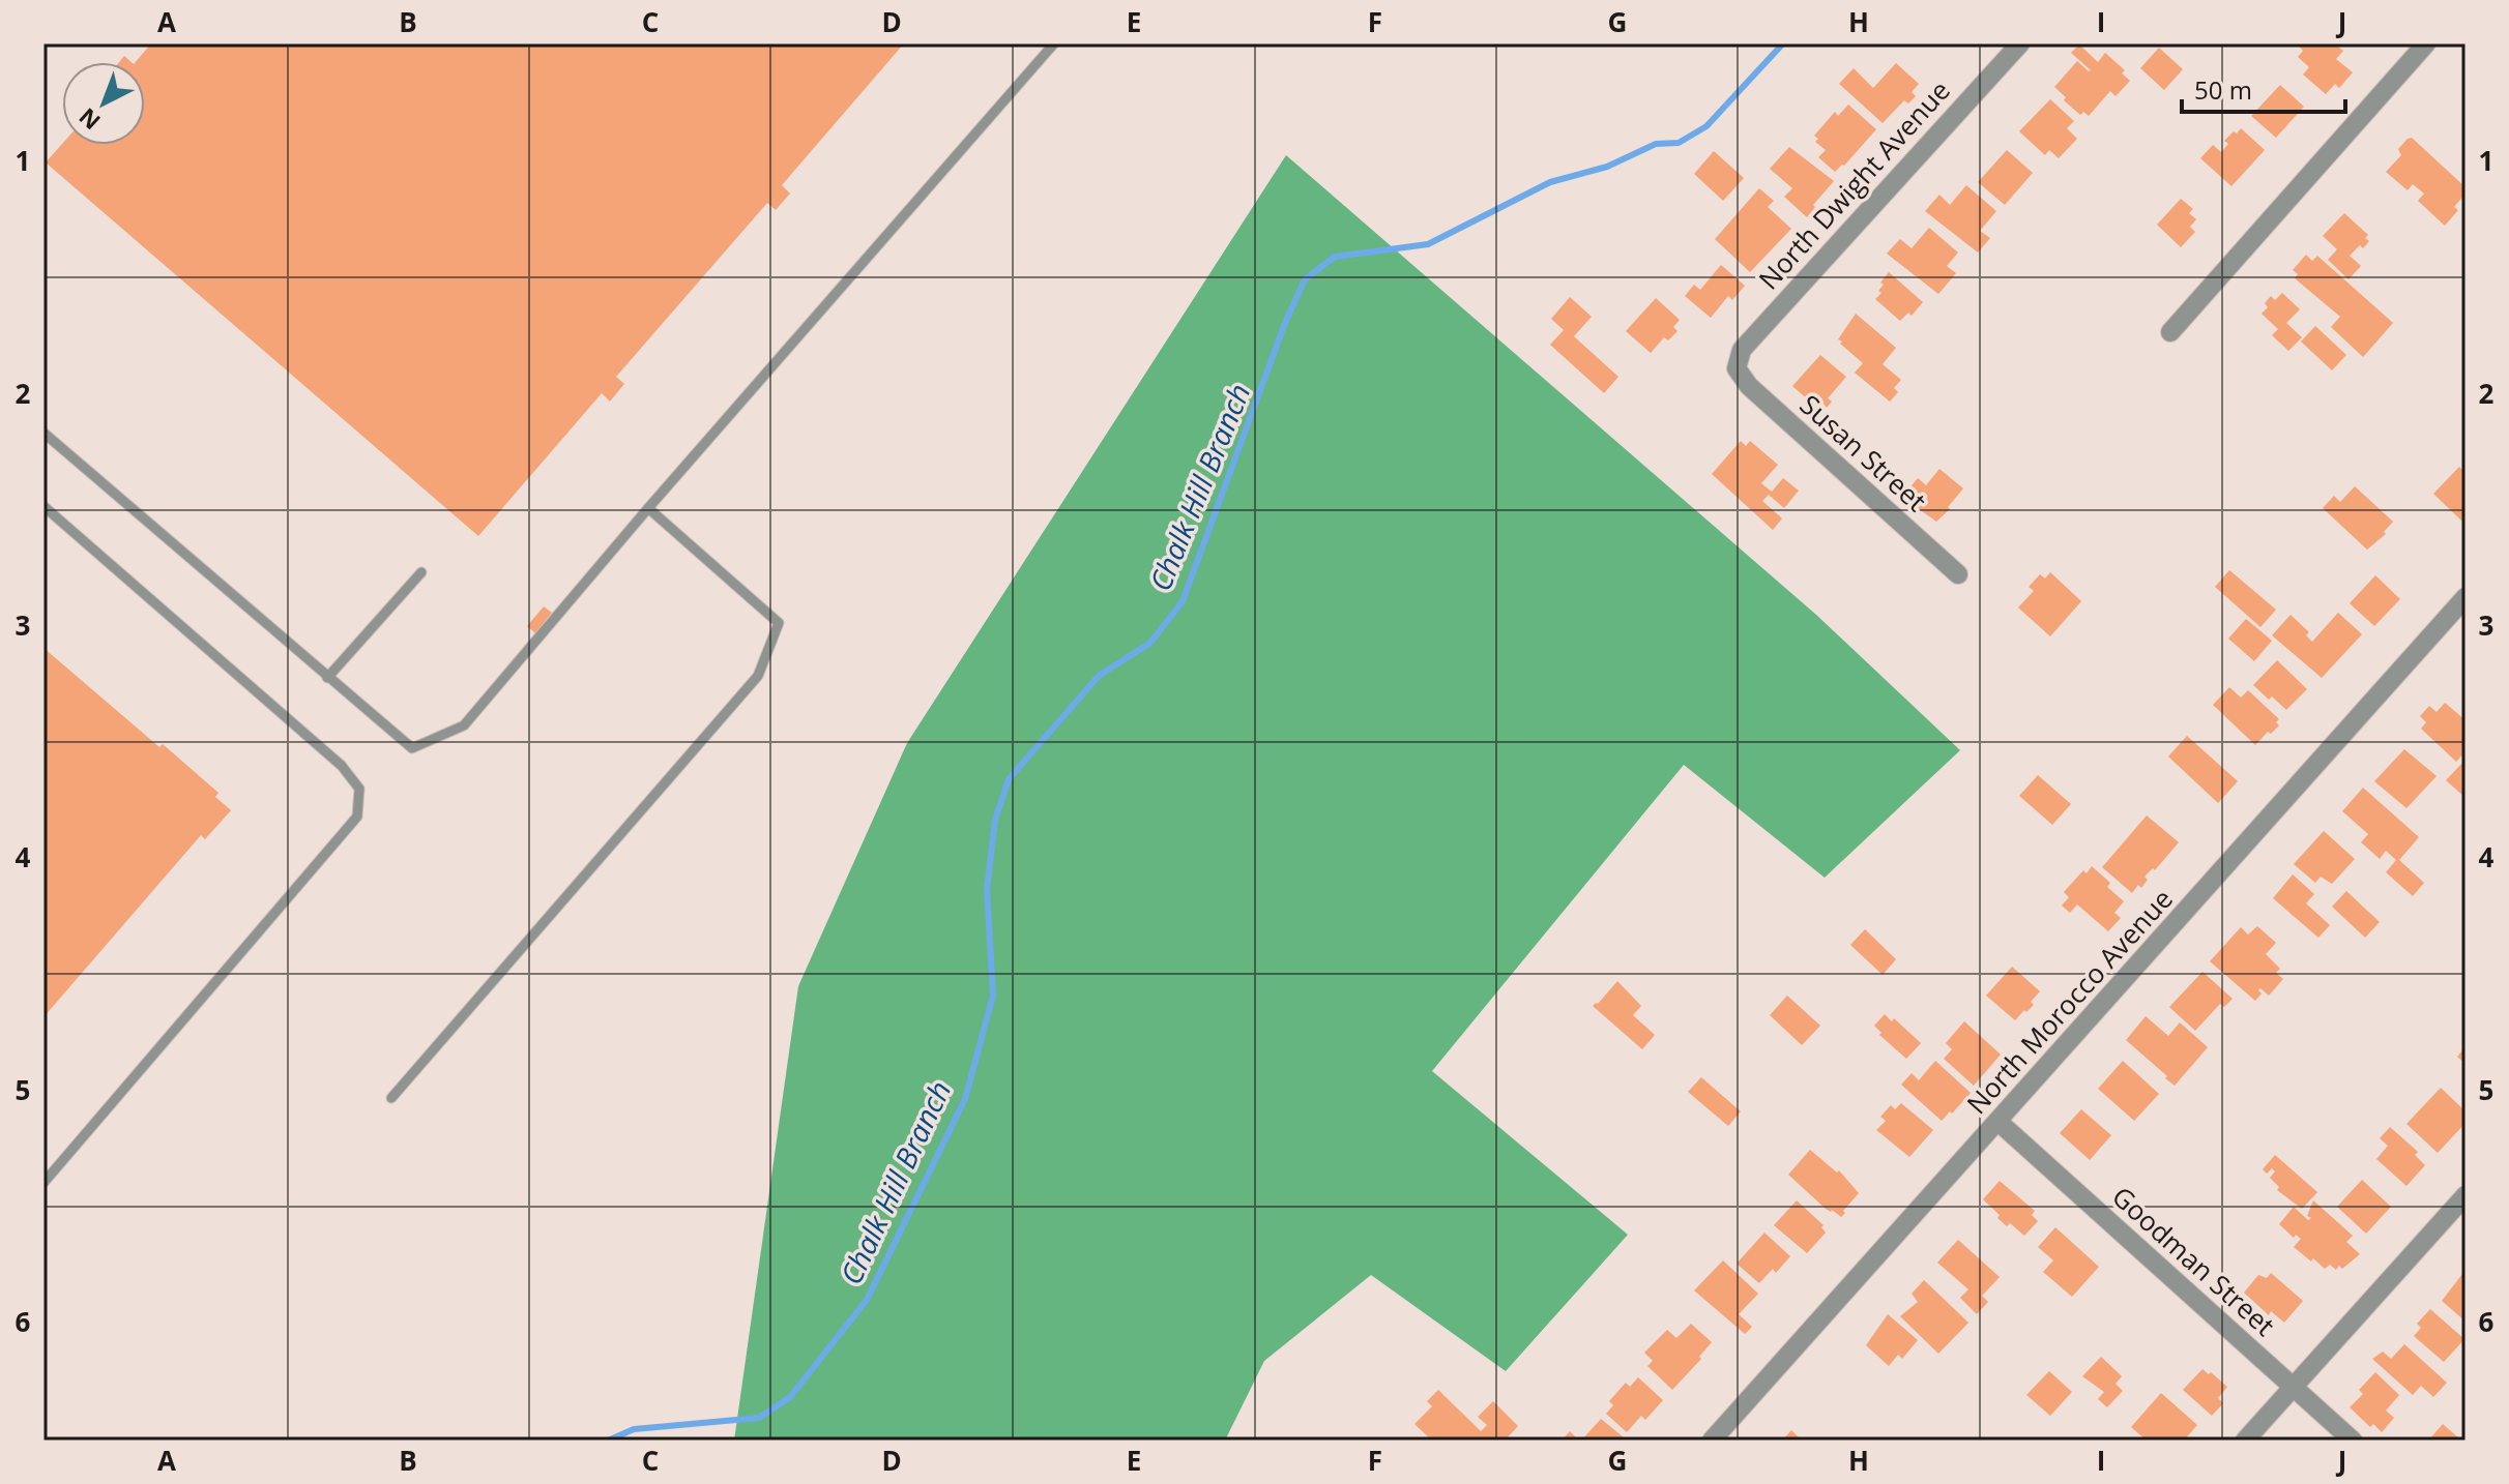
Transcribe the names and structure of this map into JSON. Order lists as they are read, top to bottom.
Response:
{
  "streets": {
    "street": [
      "North Dwight Avenue",
      "Susan Street",
      "North Morocco Avenue",
      "Goodman Street"
    ]
  },
  "crossings": [
    ["North Dwight Avenue", "Susan Street"],
    ["North Morocco Avenue", "Goodman Street"]
  ],
  "water": ["Chalk Hill Branch"],
  "scale_bar": "50 m",
  "north": "bottom left",
  "grid": {
    "columns": [
      "A",
      "B",
      "C",
      "D",
      "E",
      "F",
      "G",
      "H",
      "I",
      "J"
    ],
    "rows": [
      "1",
      "2",
      "3",
      "4",
      "5",
      "6"
    ]
  }
}
